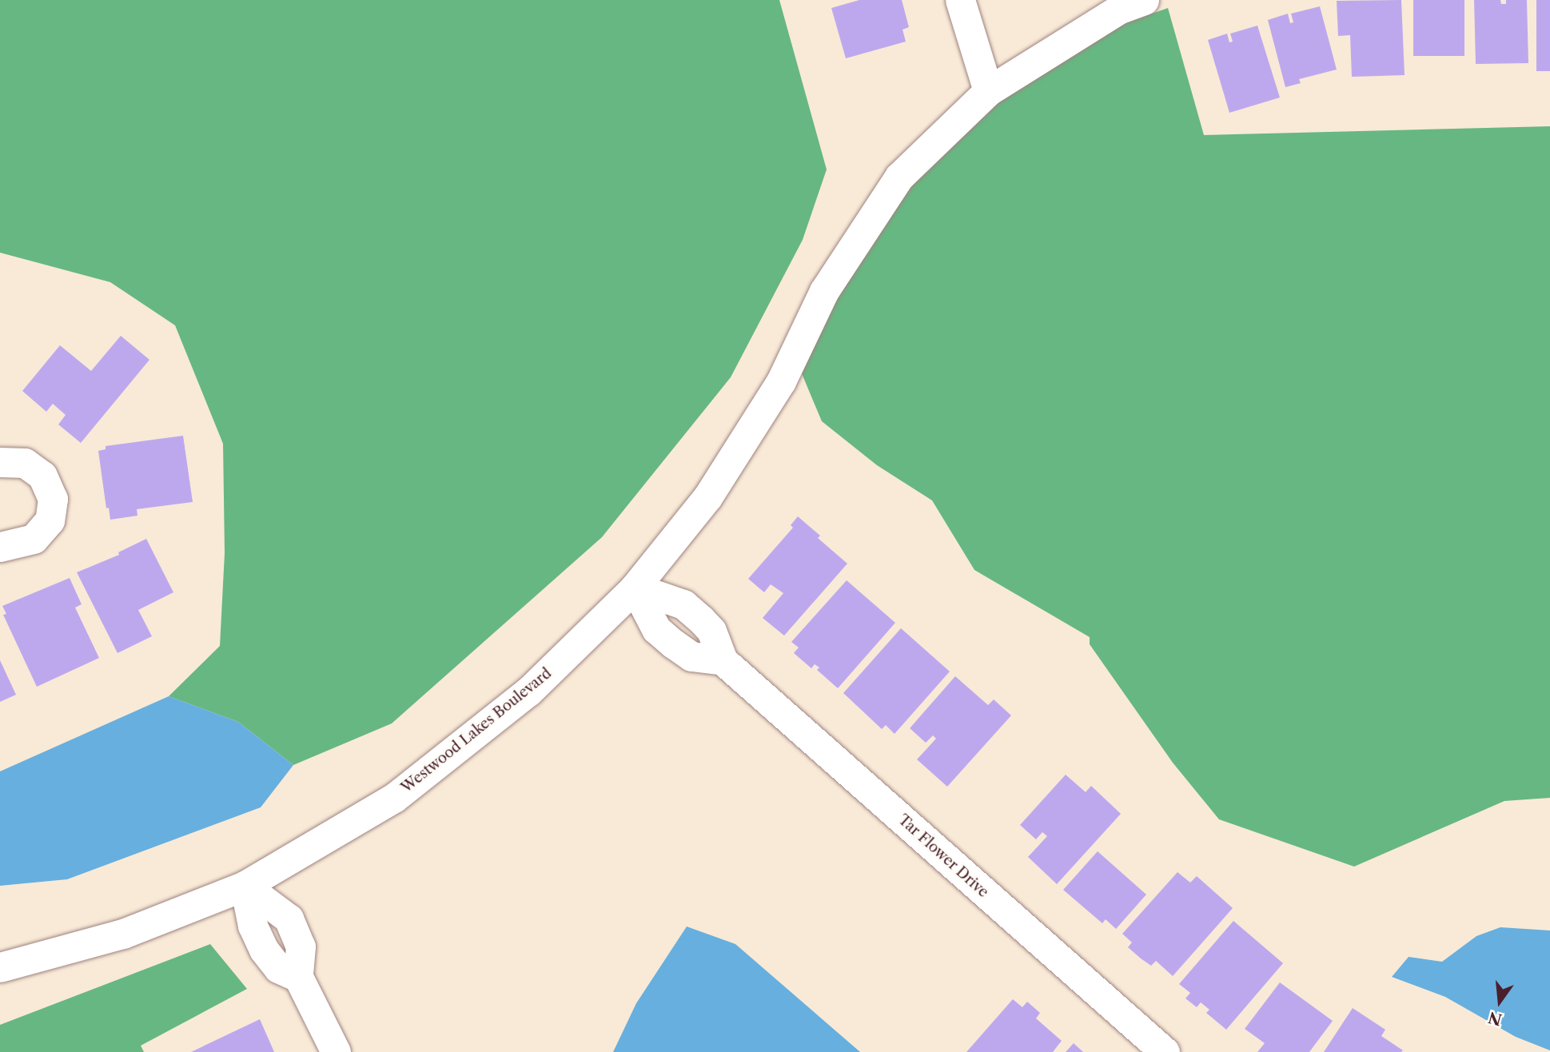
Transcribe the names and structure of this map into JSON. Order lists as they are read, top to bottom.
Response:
{
  "streets": {
    "street": ["Westwood Lakes Boulevard", "Tar Flower Drive"]
  },
  "crossings": [
    ["Westwood Lakes Boulevard", "Tar Flower Drive"]
  ],
  "north": "bottom"
}
